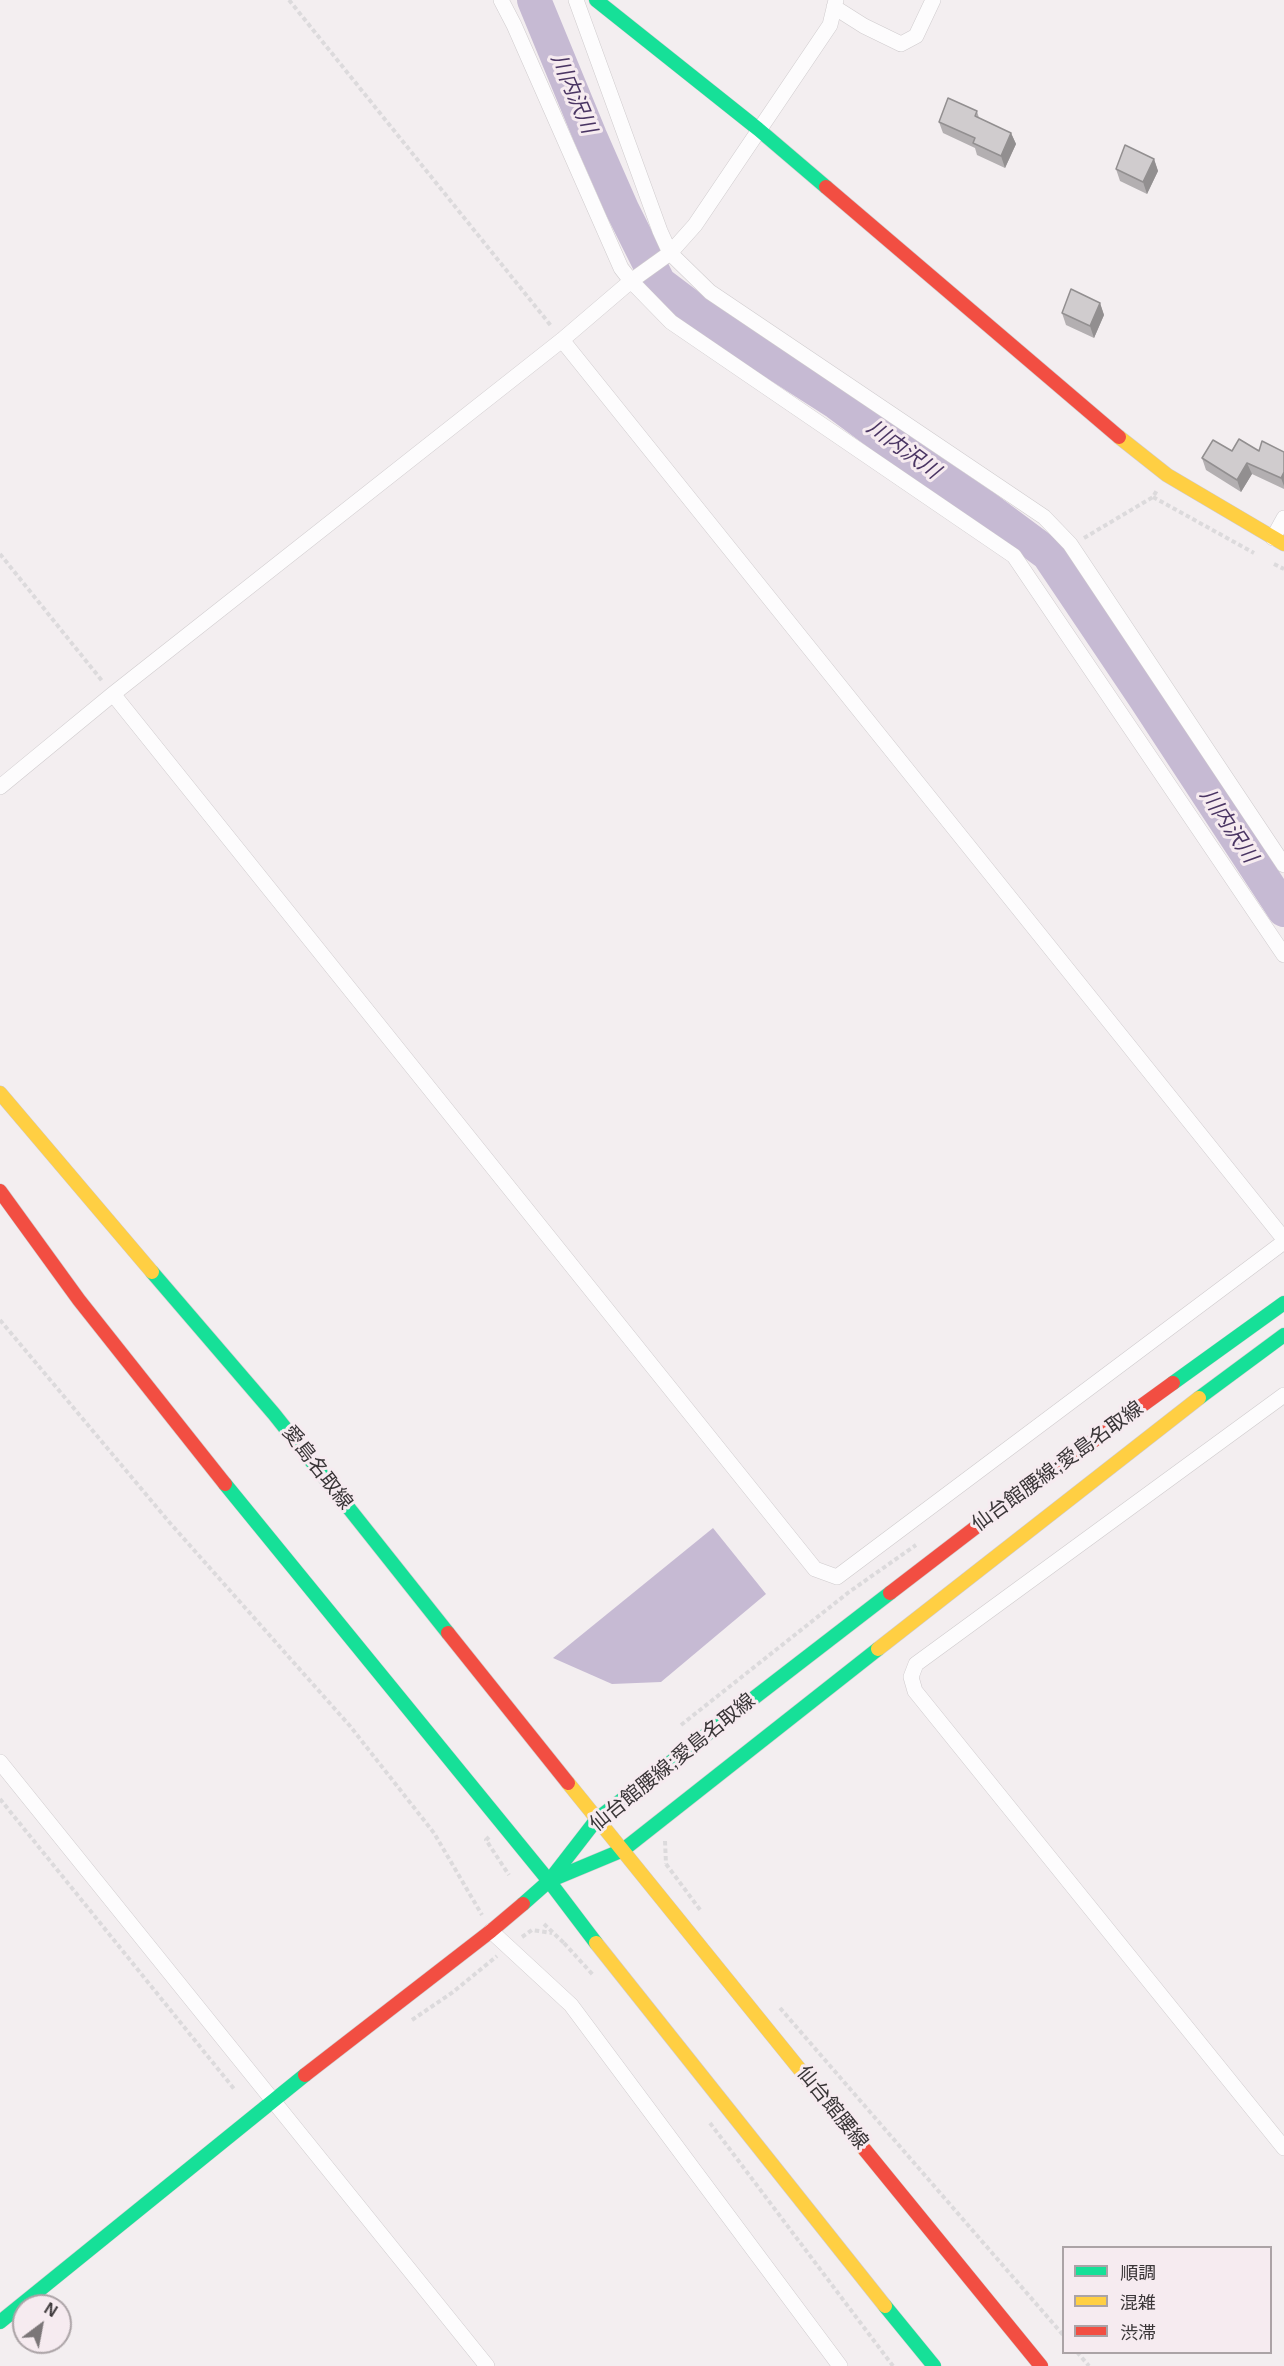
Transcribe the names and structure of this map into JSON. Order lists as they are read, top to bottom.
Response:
{
  "streets": {
    "main road": ["仙台館腰線;愛島名取線", "愛島名取線", "仙台館腰線"]
  },
  "crossings": [
    ["仙台館腰線;愛島名取線", "愛島名取線"],
    ["仙台館腰線;愛島名取線", "仙台館腰線"],
    ["愛島名取線", "仙台館腰線"]
  ],
  "water": ["川内沢川"],
  "legend": ["順調", "混雑", "渋滞"],
  "north": "top right"
}
